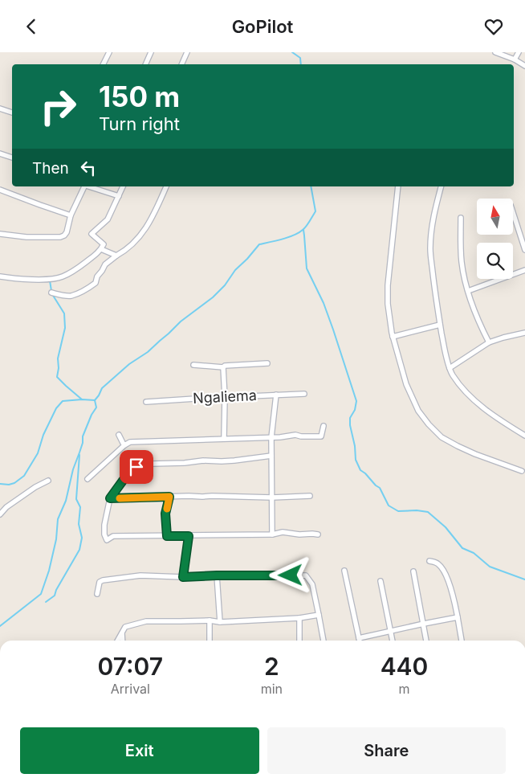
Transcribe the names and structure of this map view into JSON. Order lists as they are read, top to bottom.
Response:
{
  "streets": {
    "street": ["Ngaliema"]
  },
  "north": "top",
  "page": {
    "header": "GoPilot",
    "turn": ["150 m", "Turn right"],
    "then": "Then",
    "eta": [
      "07:07",
      "Arrival",
      "2",
      "min",
      "440",
      "m"
    ],
    "buttons": ["Exit", "Share"]
  }
}
